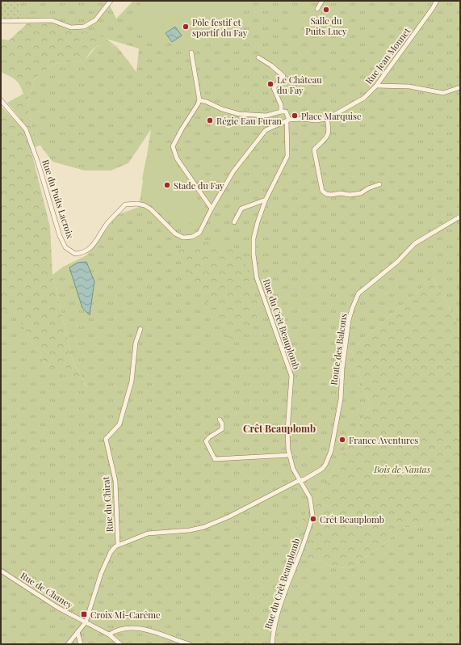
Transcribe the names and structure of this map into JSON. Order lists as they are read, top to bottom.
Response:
{
  "streets": {
    "street": [
      "Rue Jean Monnet",
      "Rue du Puits Lacroix",
      "Rue du Crêt Beauplomb",
      "Route des Balcons",
      "Rue du Chirat",
      "Rue de Chaney"
    ]
  },
  "crossings": [
    ["Rue Jean Monnet", "Rue du Puits Lacroix"],
    ["Rue Jean Monnet", "Rue du Crêt Beauplomb"],
    ["Rue du Puits Lacroix", "Rue du Crêt Beauplomb"],
    ["Rue du Crêt Beauplomb", "Route des Balcons"],
    ["Route des Balcons", "Rue du Chirat"],
    ["Rue du Chirat", "Rue de Chaney"]
  ],
  "districts": ["Crêt Beauplomb"],
  "parks": ["Bois de Nantas"],
  "places": {
    "other": [
      "Salle du Puits Lucy",
      "Pôle festif et sportif du Fay",
      "Le Château du Fay",
      "Place Marquise",
      "Régie Eau Furan",
      "Stade du Fay",
      "France Aventures",
      "Crêt Beauplomb"
    ],
    "transit": ["Croix Mi-Carême"]
  }
}
